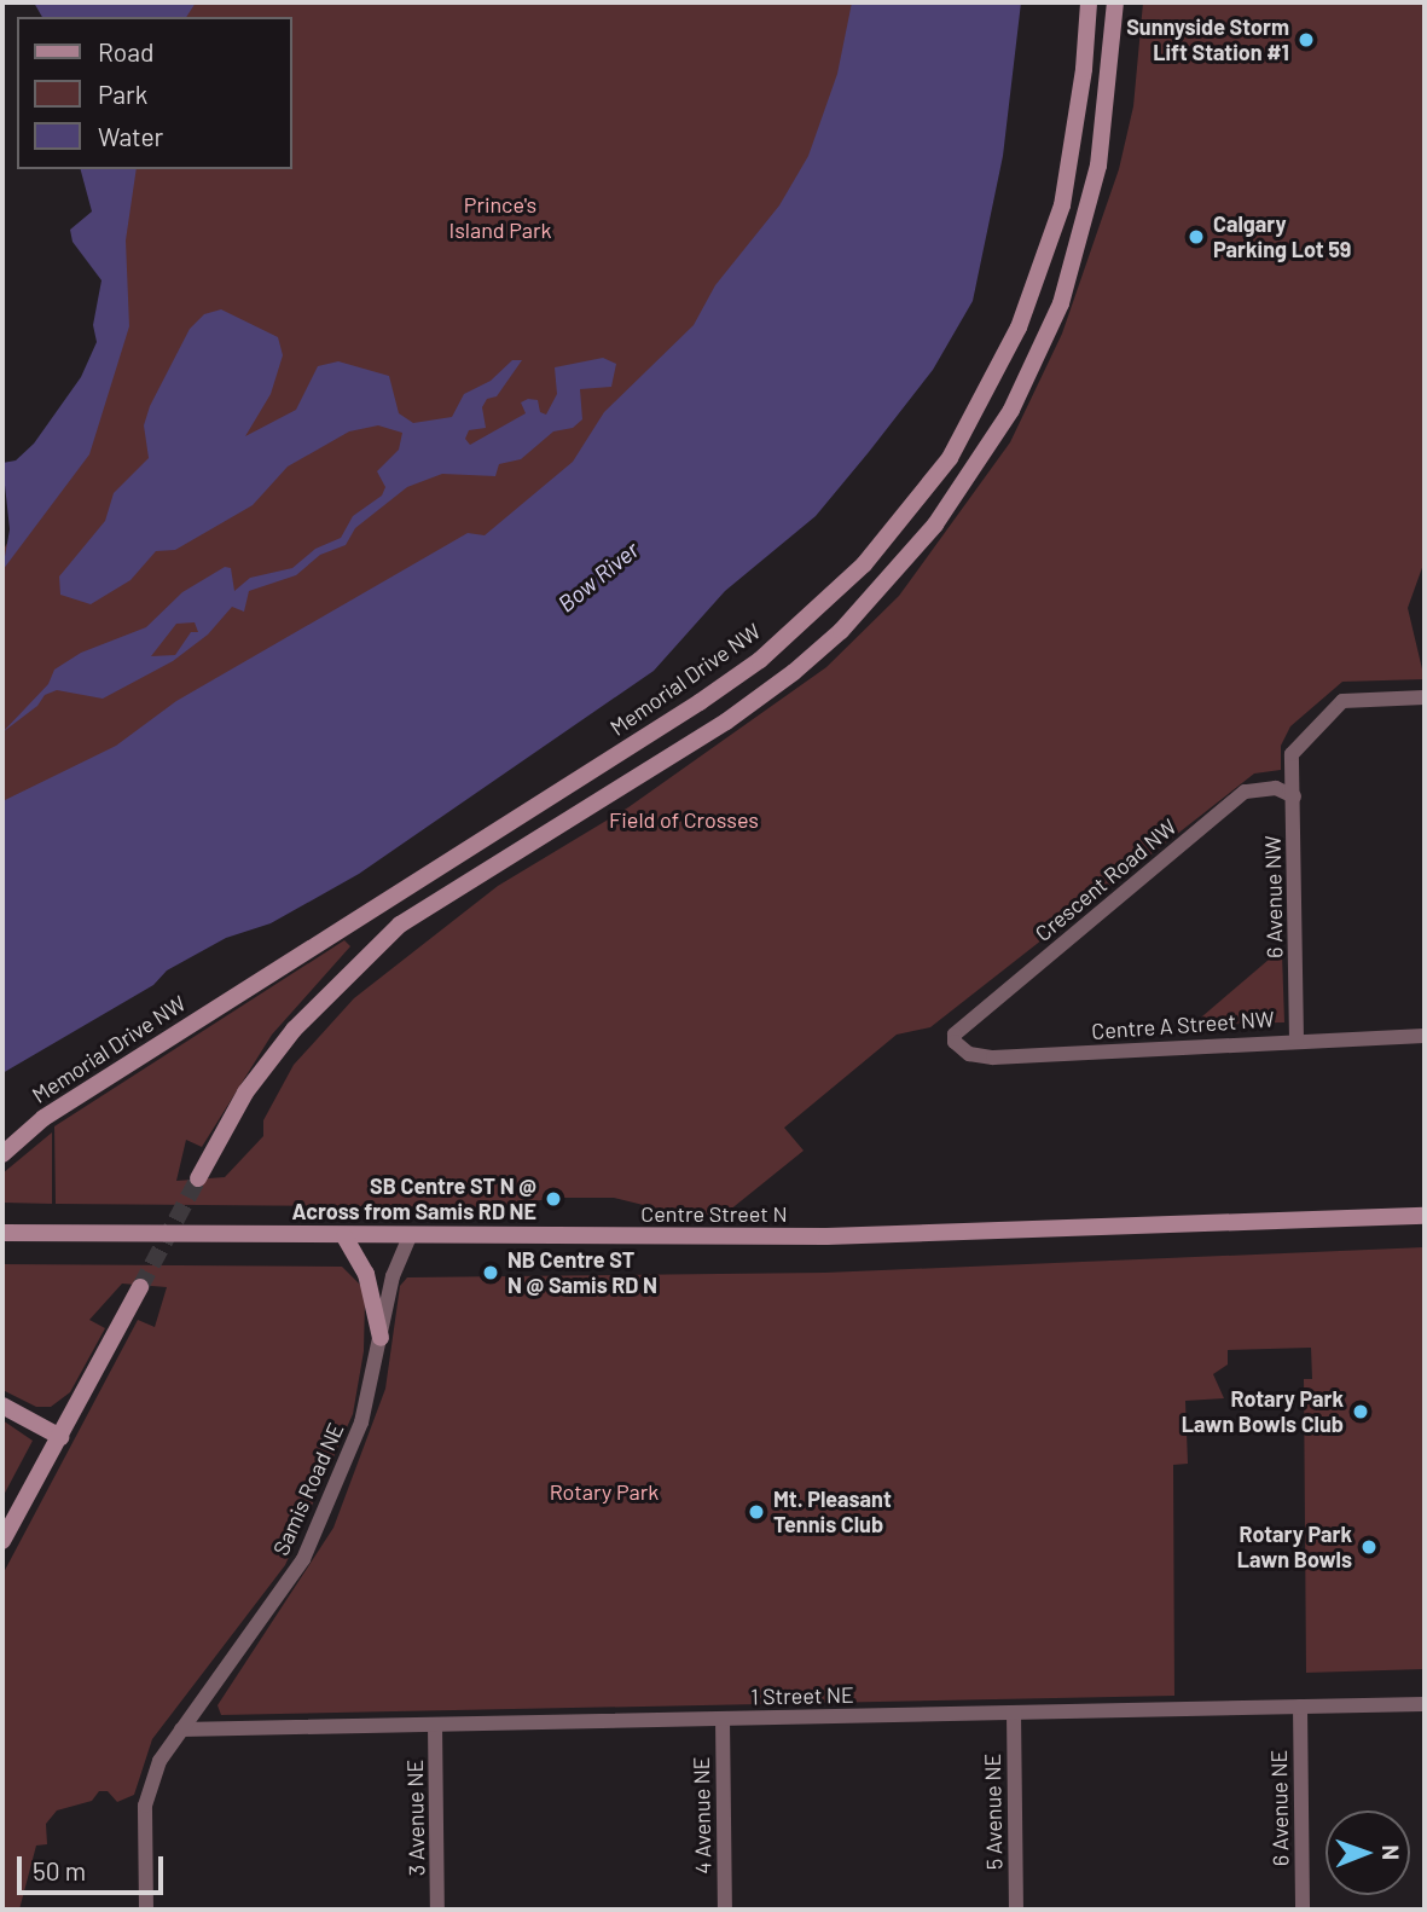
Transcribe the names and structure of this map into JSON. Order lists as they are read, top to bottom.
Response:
{
  "streets": {
    "main road": ["Memorial Drive NW", "Centre Street N"],
    "street": [
      "Crescent Road NW",
      "6 Avenue NW",
      "Centre A Street NW",
      "Samis Road NE",
      "1 Street NE",
      "6 Avenue NE",
      "5 Avenue NE",
      "4 Avenue NE",
      "3 Avenue NE"
    ]
  },
  "crossings": [
    ["Crescent Road NW", "6 Avenue NW"],
    ["Crescent Road NW", "Centre A Street NW"],
    ["6 Avenue NW", "Centre A Street NW"],
    ["Centre Street N", "Samis Road NE"],
    ["Samis Road NE", "1 Street NE"],
    ["1 Street NE", "6 Avenue NE"],
    ["1 Street NE", "5 Avenue NE"],
    ["1 Street NE", "4 Avenue NE"],
    ["1 Street NE", "3 Avenue NE"]
  ],
  "water": ["Bow River"],
  "parks": ["Prince's Island Park", "Field of Crosses", "Rotary Park"],
  "places": [
    "Sunnyside Storm Lift Station #1",
    "Calgary Parking Lot 59",
    "SB Centre ST N @ Across from Samis RD NE",
    "NB Centre ST N @ Samis RD N",
    "Rotary Park Lawn Bowls Club",
    "Mt. Pleasant Tennis Club",
    "Rotary Park Lawn Bowls"
  ],
  "legend": ["Road", "Park", "Water"],
  "scale_bar": "50 m",
  "north": "right"
}
